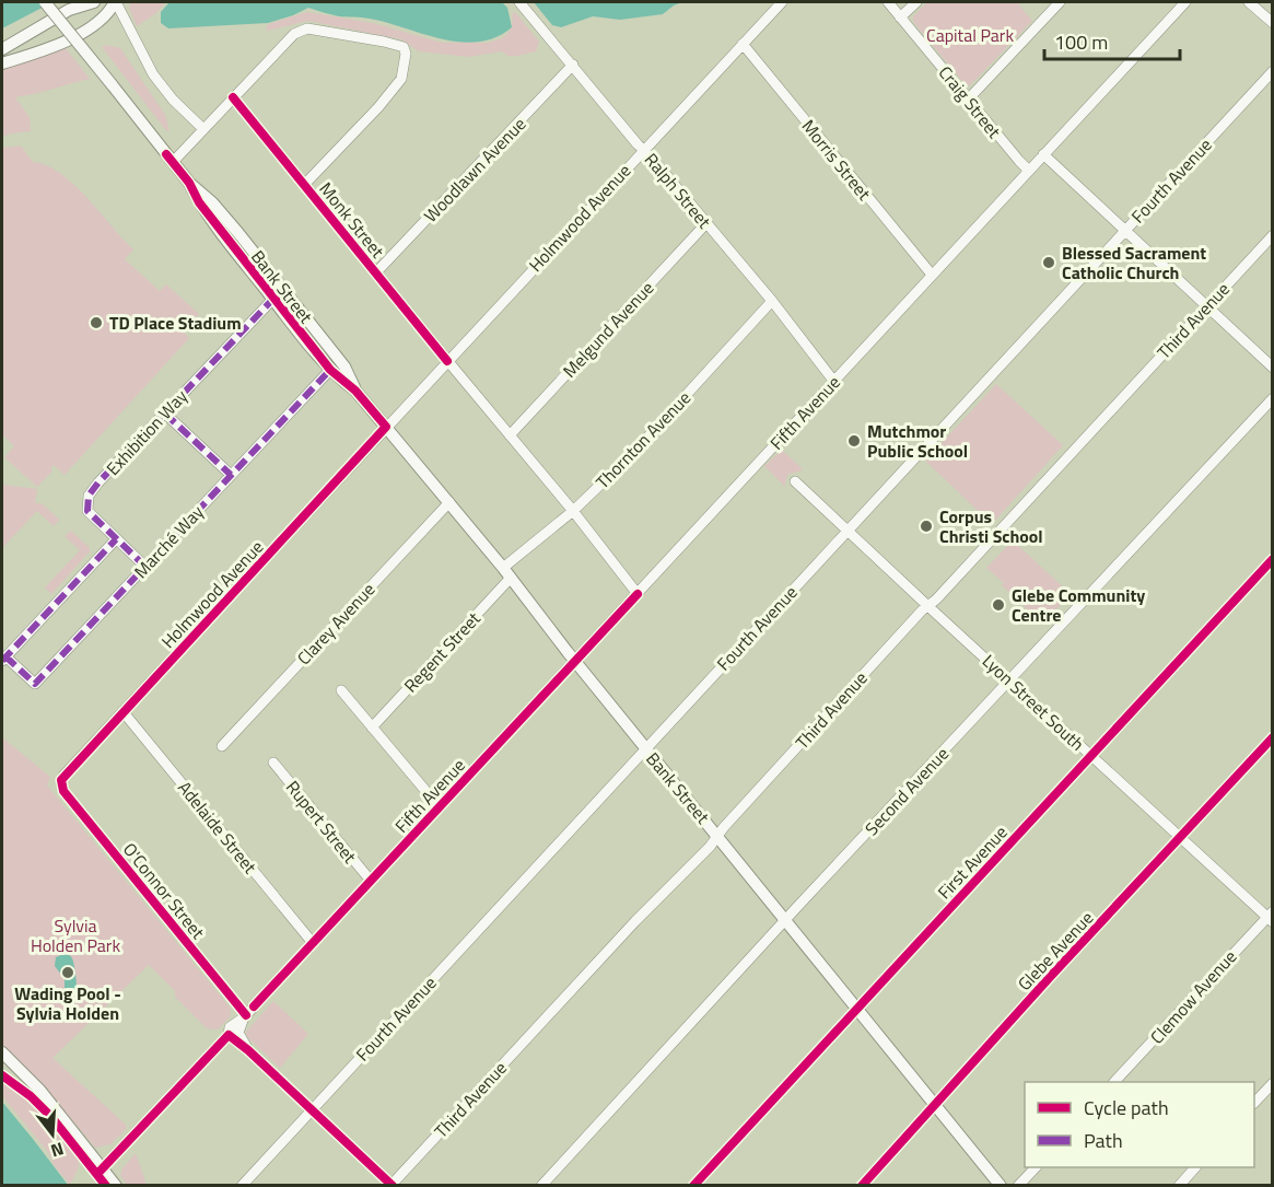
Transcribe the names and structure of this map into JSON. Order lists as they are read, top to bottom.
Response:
{
  "streets": {
    "main road": ["Bank Street"],
    "street": [
      "Craig Street",
      "Morris Street",
      "Woodlawn Avenue",
      "Fourth Avenue",
      "Ralph Street",
      "Holmwood Avenue",
      "Monk Street",
      "Third Avenue",
      "Melgund Avenue",
      "Fifth Avenue",
      "Exhibition Way",
      "Thornton Avenue",
      "Marché Way",
      "Clarey Avenue",
      "Regent Street",
      "Lyon Street South",
      "Second Avenue",
      "Rupert Street",
      "Adelaide Street",
      "First Avenue",
      "O'Connor Street",
      "Glebe Avenue",
      "Clemow Avenue"
    ]
  },
  "crossings": [
    ["Craig Street", "Fifth Avenue"],
    ["Morris Street", "Holmwood Avenue"],
    ["Morris Street", "Fifth Avenue"],
    ["Woodlawn Avenue", "Ralph Street"],
    ["Woodlawn Avenue", "Monk Street"],
    ["Fourth Avenue", "Bank Street"],
    ["Fourth Avenue", "Lyon Street South"],
    ["Ralph Street", "Holmwood Avenue"],
    ["Ralph Street", "Melgund Avenue"],
    ["Ralph Street", "Fifth Avenue"],
    ["Ralph Street", "Thornton Avenue"],
    ["Holmwood Avenue", "Monk Street"],
    ["Holmwood Avenue", "Bank Street"],
    ["Holmwood Avenue", "Adelaide Street"],
    ["Holmwood Avenue", "O'Connor Street"],
    ["Monk Street", "Melgund Avenue"],
    ["Monk Street", "Fifth Avenue"],
    ["Monk Street", "Thornton Avenue"],
    ["Bank Street", "Third Avenue"],
    ["Bank Street", "Fifth Avenue"],
    ["Bank Street", "Exhibition Way"],
    ["Bank Street", "Thornton Avenue"],
    ["Bank Street", "Marché Way"],
    ["Bank Street", "Clarey Avenue"],
    ["Bank Street", "Regent Street"],
    ["Bank Street", "Second Avenue"],
    ["Bank Street", "First Avenue"],
    ["Bank Street", "Glebe Avenue"],
    ["Third Avenue", "Lyon Street South"],
    ["Fifth Avenue", "Rupert Street"],
    ["Fifth Avenue", "Adelaide Street"],
    ["Fifth Avenue", "O'Connor Street"],
    ["Exhibition Way", "Marché Way"],
    ["Thornton Avenue", "Regent Street"],
    ["Lyon Street South", "Second Avenue"],
    ["Lyon Street South", "First Avenue"],
    ["Lyon Street South", "Glebe Avenue"],
    ["Lyon Street South", "Clemow Avenue"]
  ],
  "parks": ["Capital Park", "Sylvia Holden Park"],
  "places": [
    "Blessed Sacrament Catholic Church",
    "TD Place Stadium",
    "Mutchmor Public School",
    "Corpus Christi School",
    "Glebe Community Centre",
    "Wading Pool - Sylvia Holden"
  ],
  "legend": ["Cycle path", "Path"],
  "scale_bar": "100 m",
  "north": "bottom"
}
